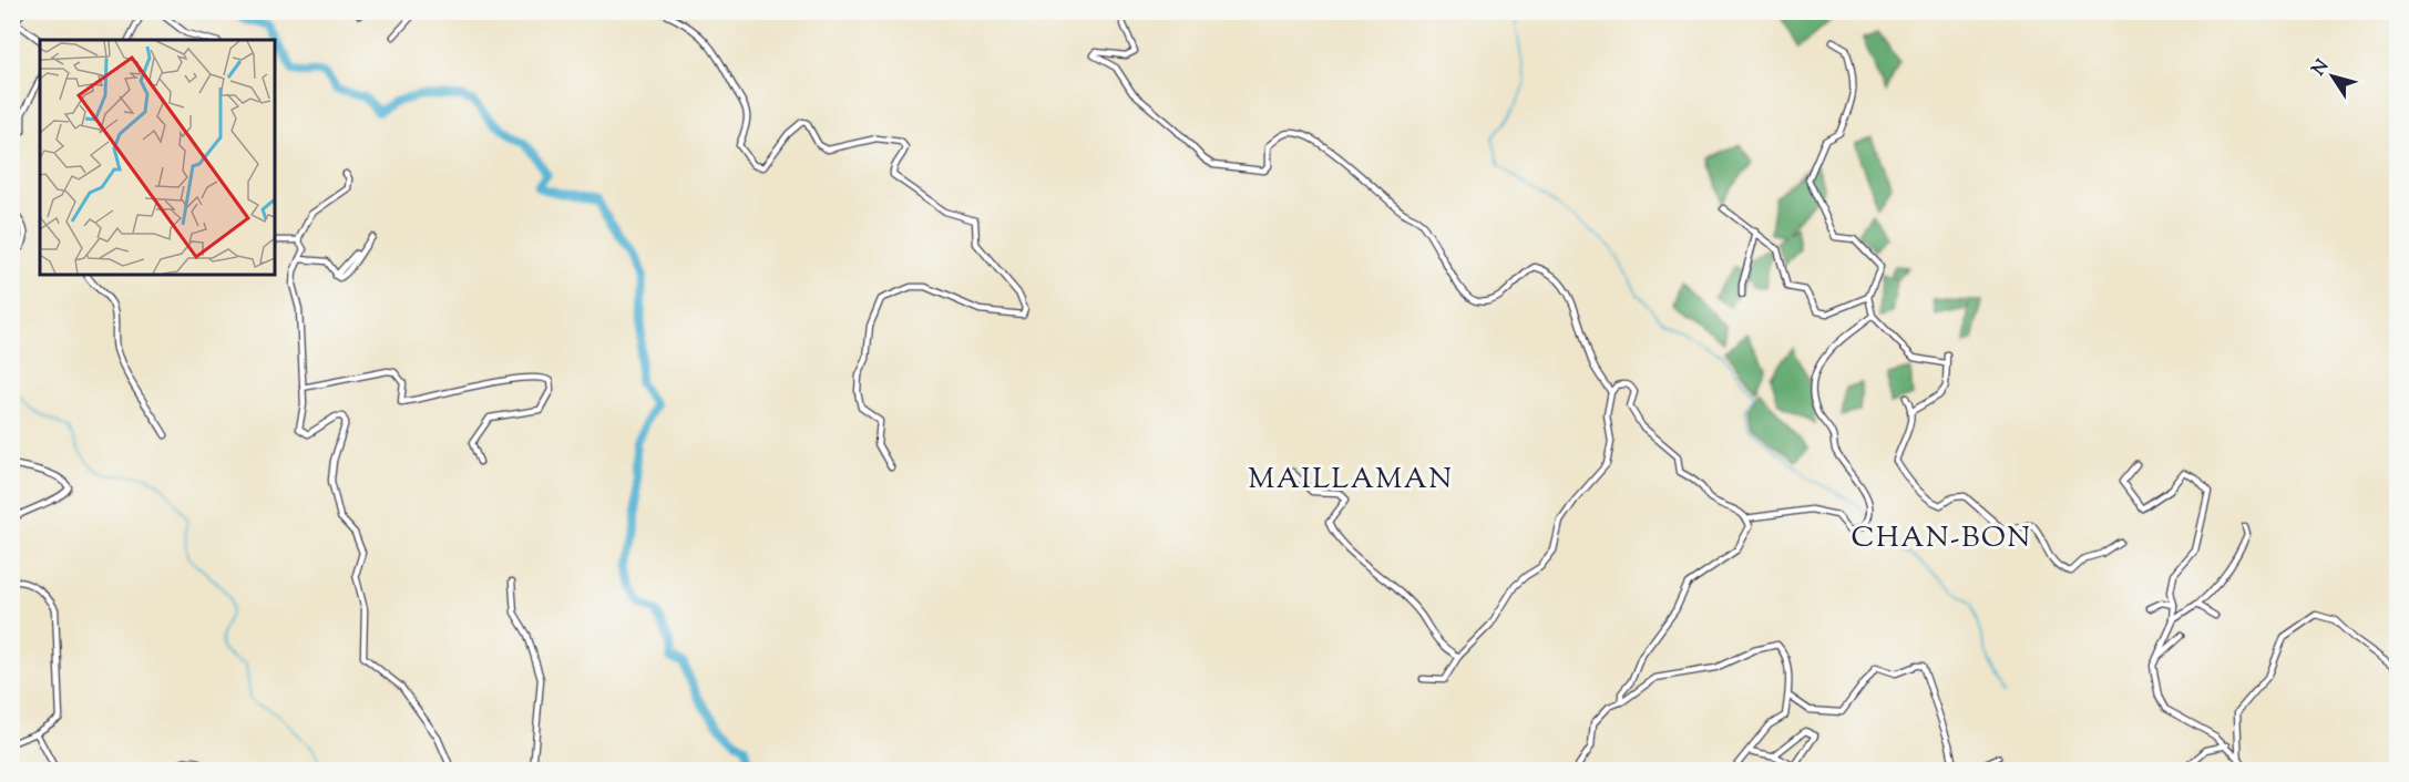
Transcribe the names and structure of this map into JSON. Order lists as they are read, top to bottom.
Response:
{
  "districts": ["MAILLAMAN", "CHAN-BON"],
  "north": "top left"
}
